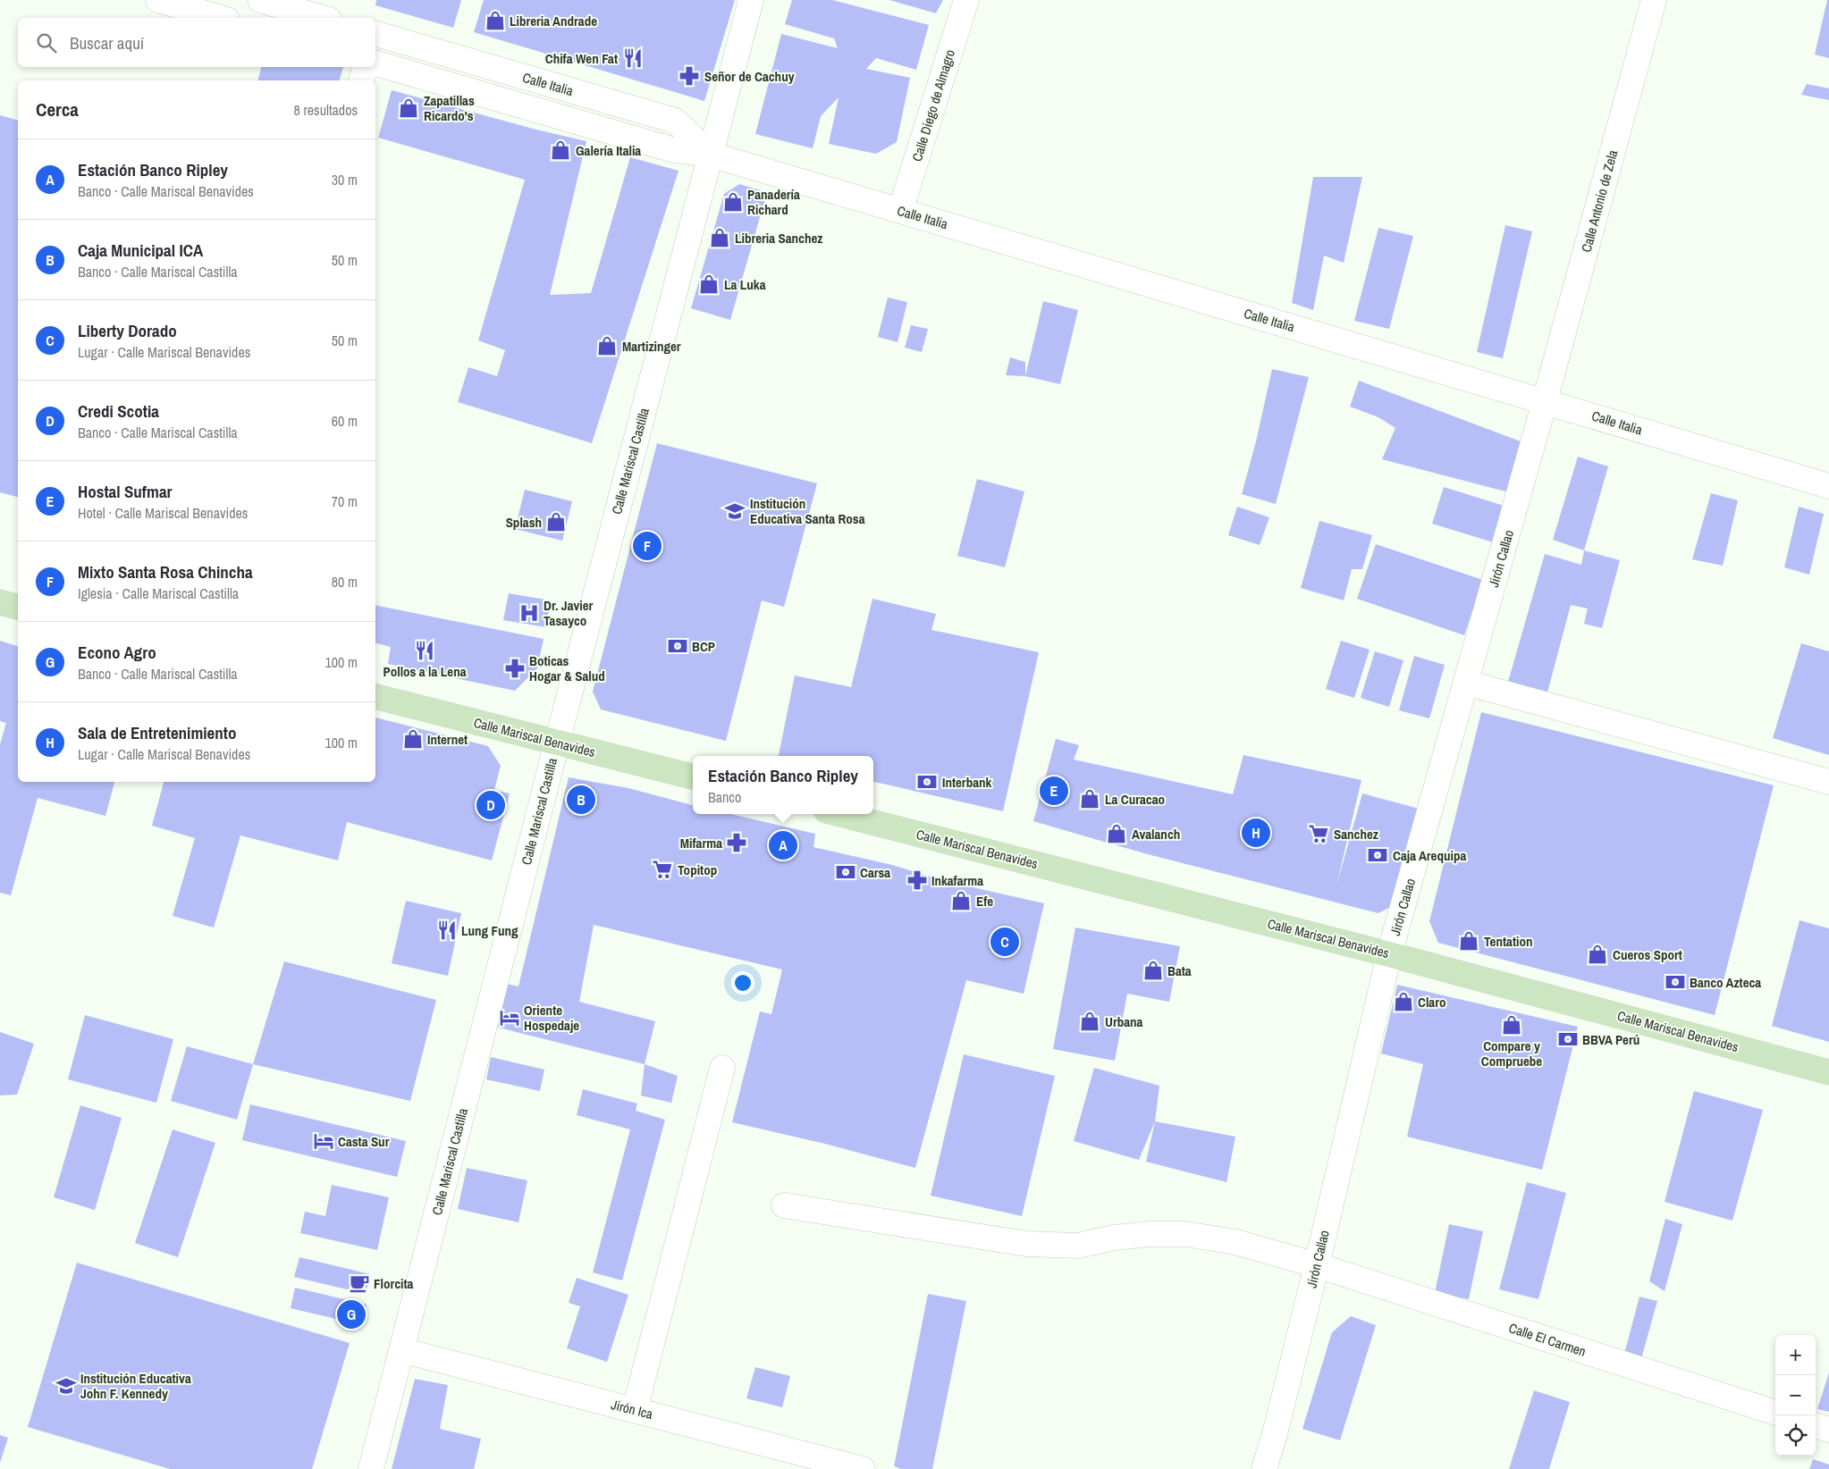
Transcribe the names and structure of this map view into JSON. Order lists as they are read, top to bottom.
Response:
{
  "streets": {
    "main road": ["Calle Mariscal Benavides"],
    "street": [
      "Calle Italia",
      "Calle Diego de Almagro",
      "Calle Antonio de Zela",
      "Calle Mariscal Castilla",
      "Jirón Callao",
      "Calle El Carmen",
      "Jirón Ica"
    ]
  },
  "crossings": [
    ["Calle Italia", "Calle Diego de Almagro"],
    ["Calle Italia", "Calle Antonio de Zela"],
    ["Calle Italia", "Calle Mariscal Castilla"],
    ["Calle Italia", "Jirón Callao"],
    ["Calle Antonio de Zela", "Jirón Callao"],
    ["Calle Mariscal Castilla", "Calle Mariscal Benavides"],
    ["Calle Mariscal Castilla", "Jirón Ica"],
    ["Jirón Callao", "Calle Mariscal Benavides"],
    ["Jirón Callao", "Calle El Carmen"]
  ],
  "places": {
    "shop": [
      "Libreria Andrade",
      "Zapatillas Ricardo's",
      "Galería Italia",
      "Panadería Richard",
      "Libreria Sanchez",
      "La Luka",
      "Martizinger",
      "Splash",
      "Internet",
      "La Curacao",
      "Avalanch",
      "Efe",
      "Tentation",
      "Cueros Sport",
      "Bata",
      "Claro",
      "Urbana",
      "Compare y Compruebe"
    ],
    "restaurant": ["Chifa Wen Fat", "Pollos a la Lena", "Lung Fung"],
    "pharmacy": [
      "Señor de Cachuy",
      "Boticas Hogar & Salud",
      "Mifarma",
      "Inkafarma"
    ],
    "school or university": ["Institución Educativa Santa Rosa", "Institución Educativa John F. Kennedy"],
    "hospital": ["Dr. Javier Tasayco"],
    "bank": [
      "BCP",
      "Interbank",
      "Caja Arequipa",
      "Carsa",
      "Banco Azteca",
      "BBVA Perú"
    ],
    "supermarket": ["Sanchez", "Topitop"],
    "hotel": ["Oriente Hospedaje", "Casta Sur"],
    "cafe": ["Florcita"]
  },
  "page": {
    "search": "Buscar aquí",
    "heading": ["Cerca", "8 resultados"],
    "list": [
      {
        "mark": "A",
        "name": "Estación Banco Ripley",
        "note": "Banco · Calle Mariscal Benavides",
        "value": "30 m"
      },
      {
        "mark": "B",
        "name": "Caja Municipal ICA",
        "note": "Banco · Calle Mariscal Castilla",
        "value": "50 m"
      },
      {
        "mark": "C",
        "name": "Liberty Dorado",
        "note": "Lugar · Calle Mariscal Benavides",
        "value": "50 m"
      },
      {
        "mark": "D",
        "name": "Credi Scotia",
        "note": "Banco · Calle Mariscal Castilla",
        "value": "60 m"
      },
      {
        "mark": "E",
        "name": "Hostal Sufmar",
        "note": "Hotel · Calle Mariscal Benavides",
        "value": "70 m"
      },
      {
        "mark": "F",
        "name": "Mixto Santa Rosa Chincha",
        "note": "Iglesia · Calle Mariscal Castilla",
        "value": "80 m"
      },
      {
        "mark": "G",
        "name": "Econo Agro",
        "note": "Banco · Calle Mariscal Castilla",
        "value": "100 m"
      },
      {
        "mark": "H",
        "name": "Sala de Entretenimiento",
        "note": "Lugar · Calle Mariscal Benavides",
        "value": "100 m"
      }
    ],
    "pins": [
      "F",
      "E",
      "B",
      "D",
      "H",
      "A",
      "C",
      "G"
    ],
    "popup": ["Estación Banco Ripley", "Banco"],
    "map_buttons": ["+", "−"]
  }
}
